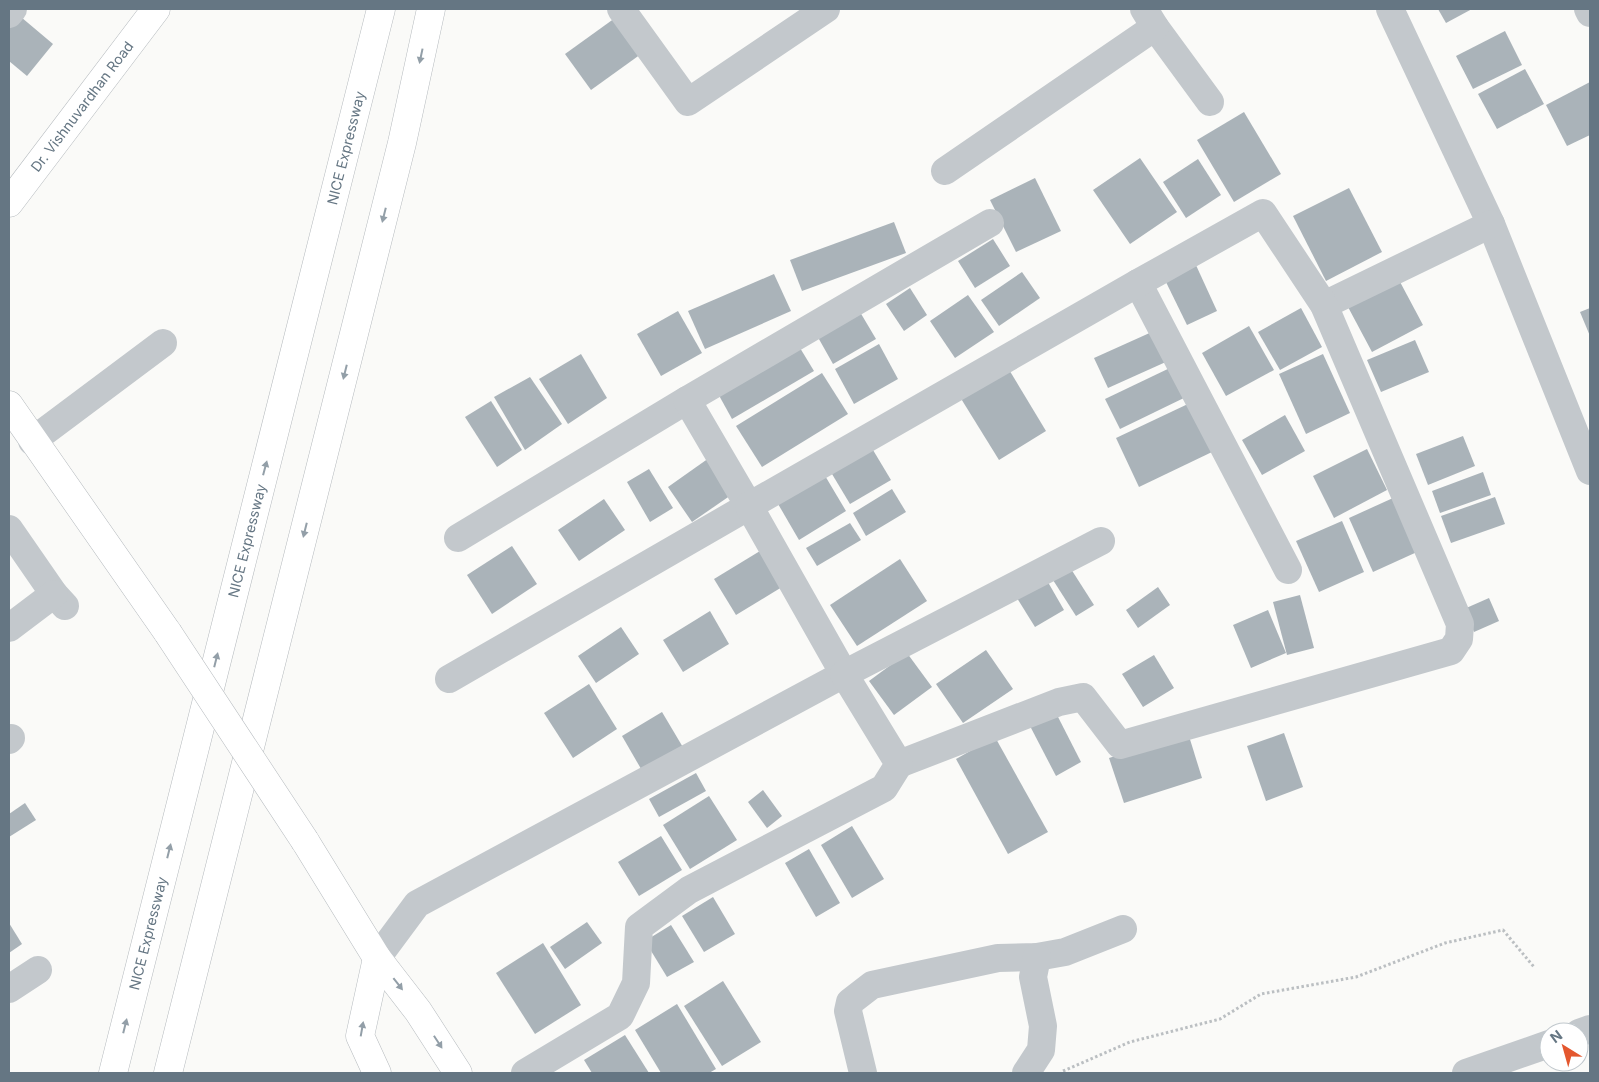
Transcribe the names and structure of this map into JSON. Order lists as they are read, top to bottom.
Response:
{
  "streets": {
    "main road": ["Dr. Vishnuvardhan Road", "NICE Expressway"]
  },
  "north": "top left"
}
